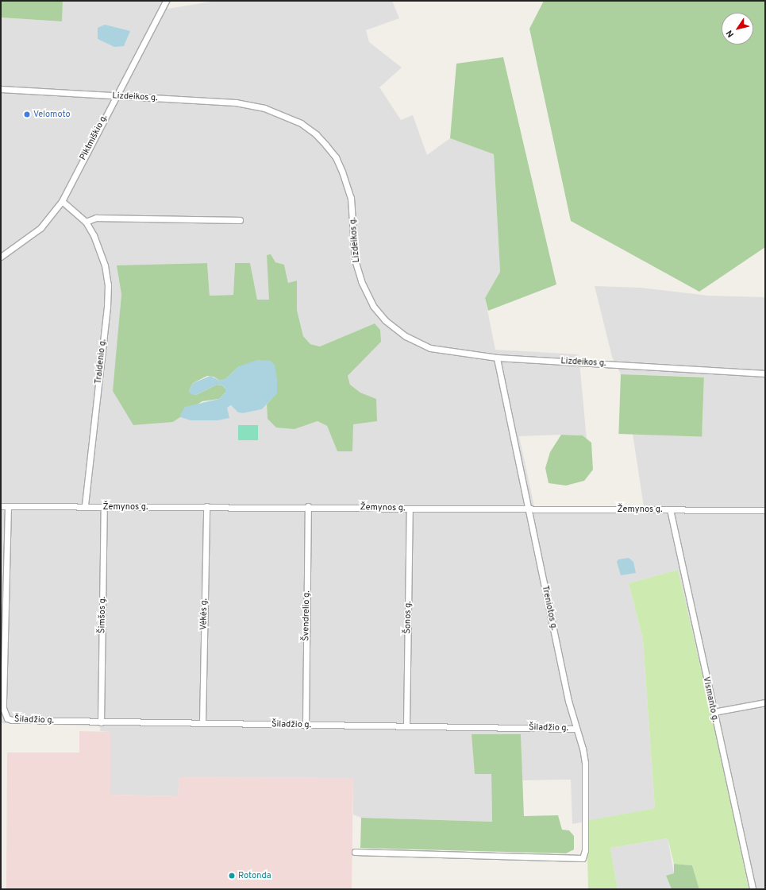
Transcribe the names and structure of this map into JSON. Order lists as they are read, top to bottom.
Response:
{
  "streets": {
    "street": [
      "Lizdeikos g.",
      "Piktmiškio g.",
      "Traidenio g.",
      "Žemynos g.",
      "Treniotos g.",
      "Vėkės g.",
      "Šimšos g.",
      "Švendrelio g.",
      "Šonos g.",
      "Vismanto g.",
      "Šiladžio g."
    ]
  },
  "crossings": [
    ["Lizdeikos g.", "Piktmiškio g."],
    ["Lizdeikos g.", "Treniotos g."],
    ["Piktmiškio g.", "Traidenio g."],
    ["Traidenio g.", "Žemynos g."],
    ["Žemynos g.", "Treniotos g."],
    ["Žemynos g.", "Vėkės g."],
    ["Žemynos g.", "Šimšos g."],
    ["Žemynos g.", "Švendrelio g."],
    ["Žemynos g.", "Šonos g."],
    ["Žemynos g.", "Vismanto g."],
    ["Žemynos g.", "Šiladžio g."],
    ["Treniotos g.", "Šiladžio g."],
    ["Vėkės g.", "Šiladžio g."],
    ["Šimšos g.", "Šiladžio g."],
    ["Švendrelio g.", "Šiladžio g."],
    ["Šonos g.", "Šiladžio g."]
  ],
  "places": ["Velomoto", "Rotonda"],
  "north": "bottom left"
}
